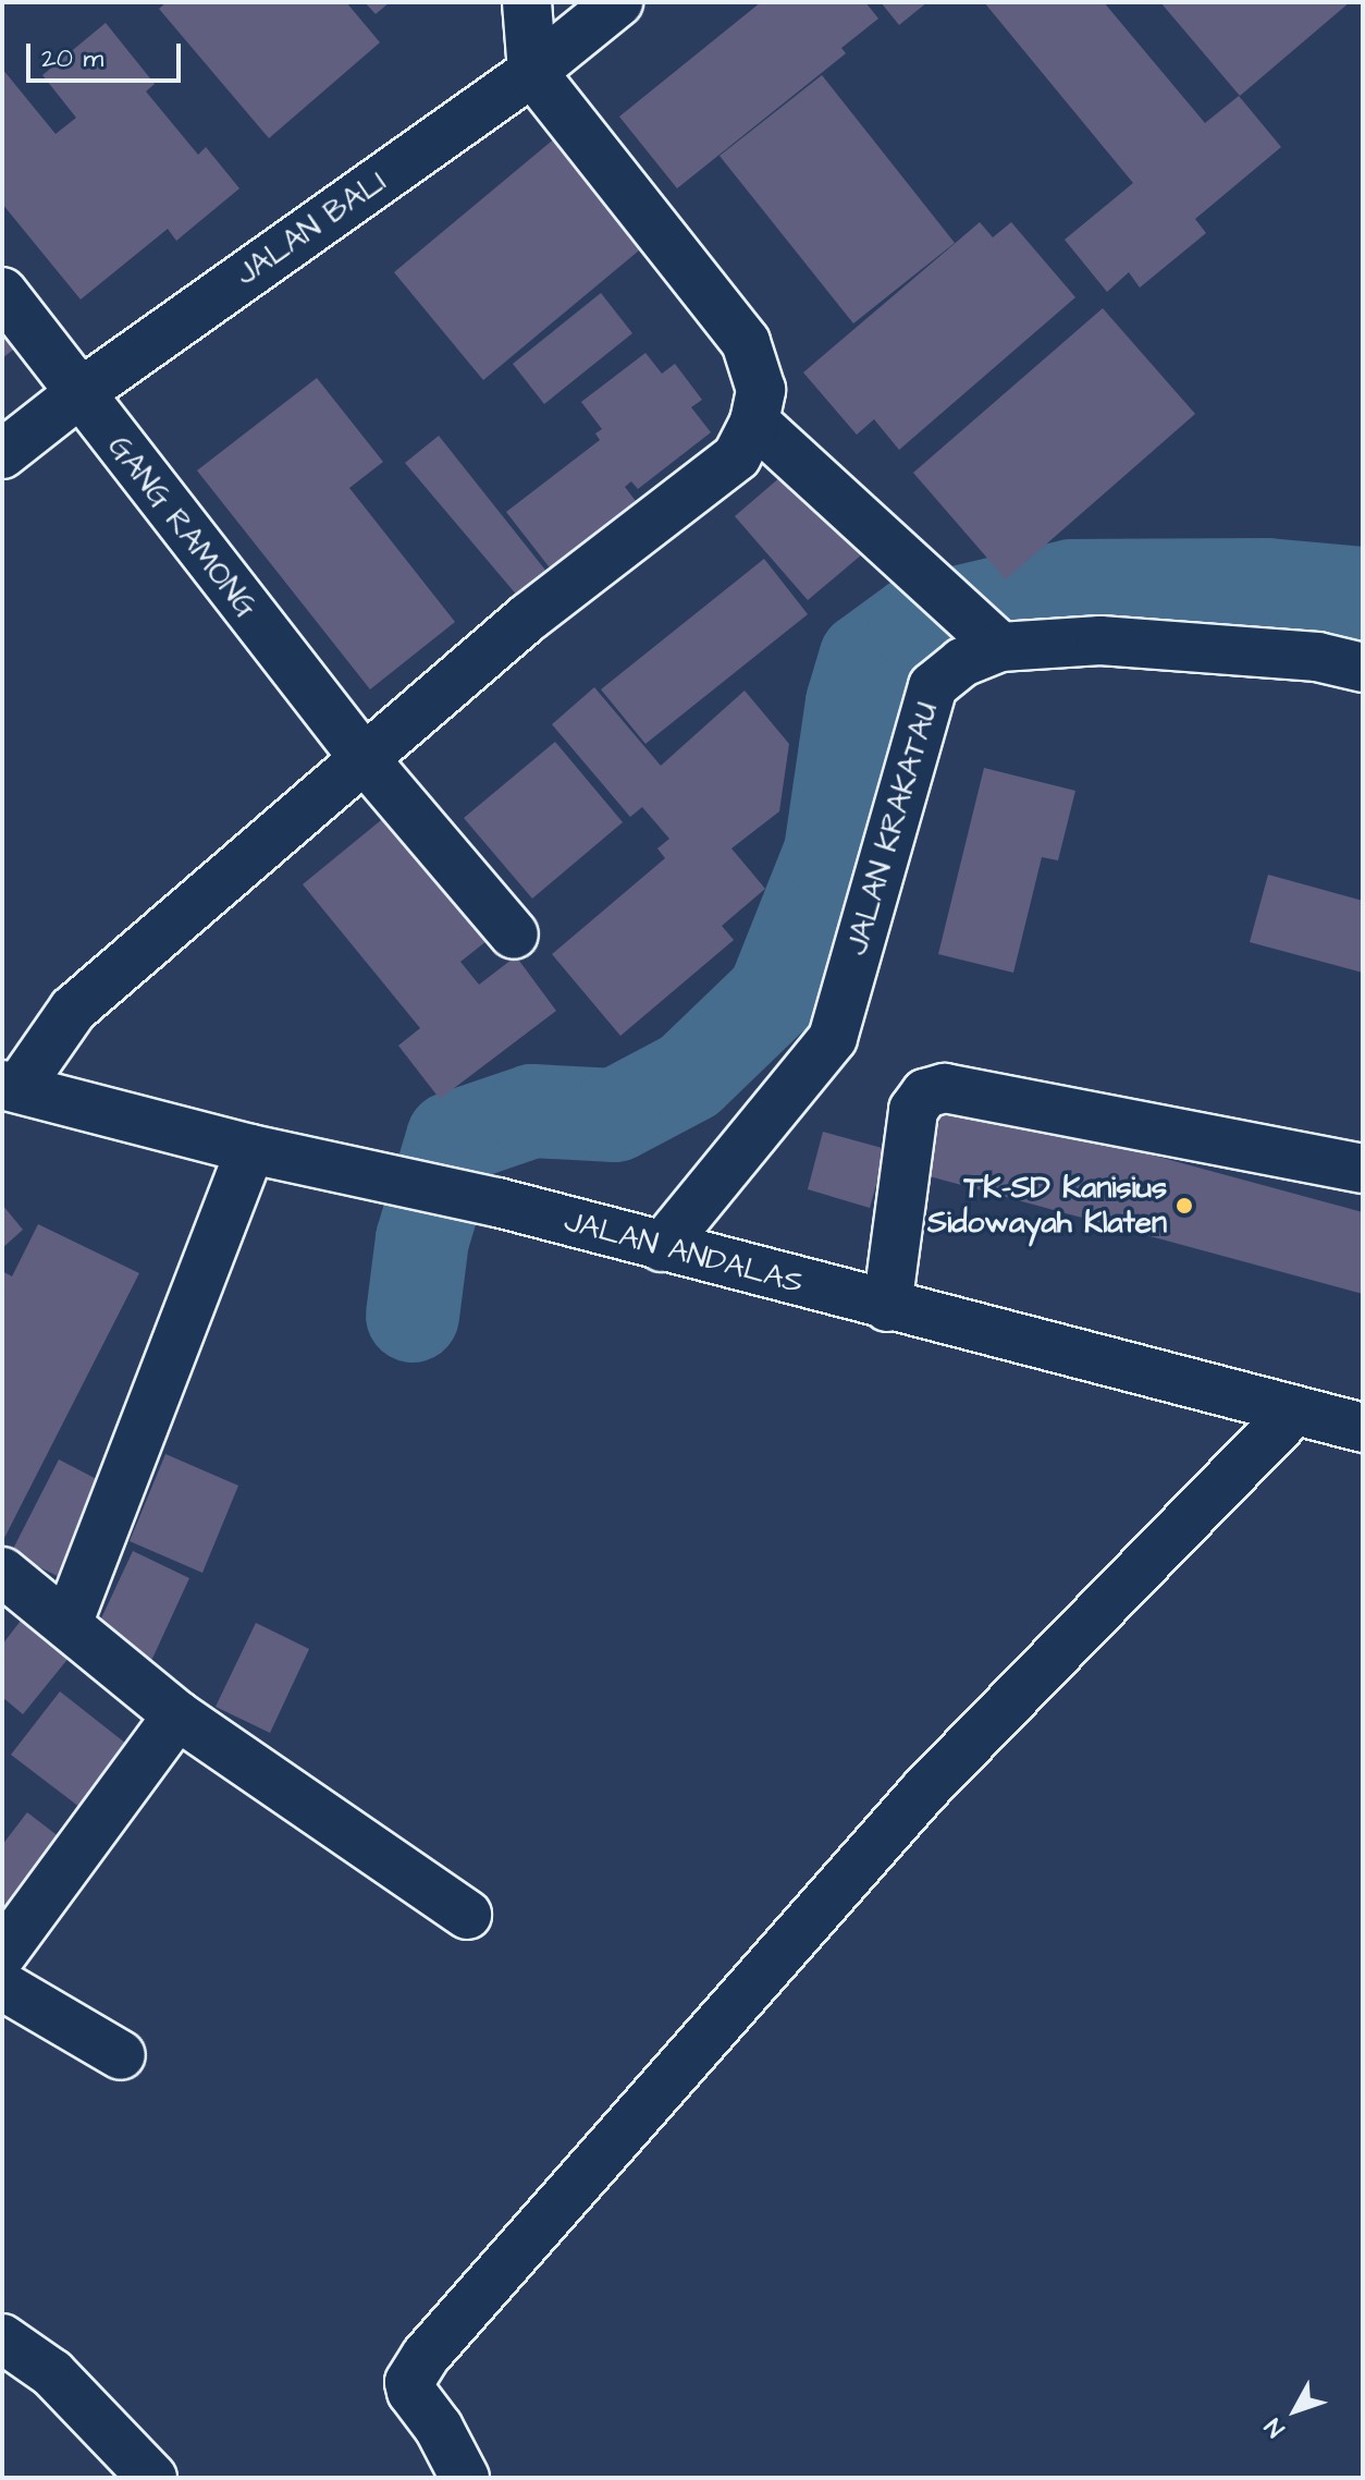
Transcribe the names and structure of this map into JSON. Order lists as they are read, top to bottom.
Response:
{
  "streets": {
    "street": [
      "JALAN BALI",
      "GANG RAMONG",
      "JALAN KRAKATAU",
      "JALAN ANDALAS"
    ]
  },
  "crossings": [
    ["JALAN BALI", "GANG RAMONG"],
    ["JALAN KRAKATAU", "JALAN ANDALAS"]
  ],
  "places": ["TK-SD Kanisius Sidowayah Klaten"],
  "scale_bar": "20 m",
  "north": "bottom left"
}
